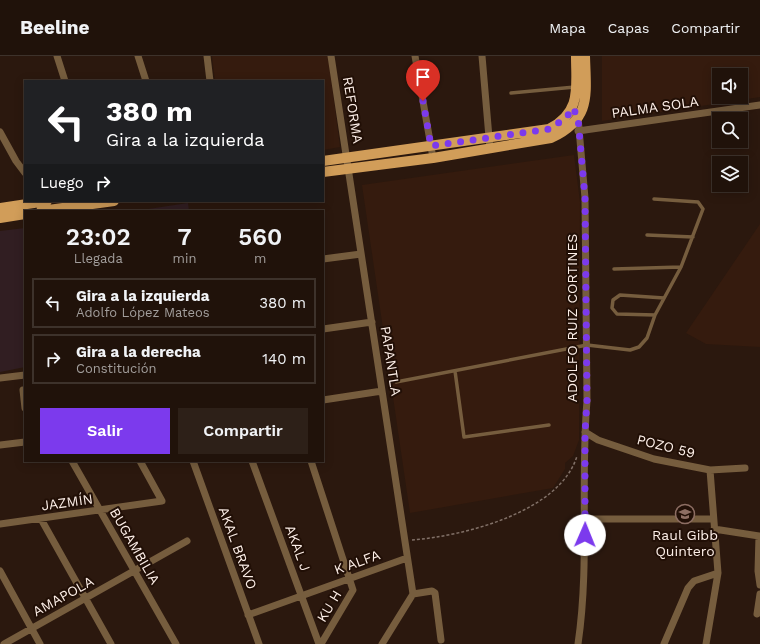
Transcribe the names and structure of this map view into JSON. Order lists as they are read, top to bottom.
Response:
{
  "streets": {
    "main road": ["ADOLFO RUIZ CORTINES"],
    "street": [
      "PALMA SOLA",
      "REFORMA",
      "PAPANTLA",
      "POZO 59",
      "JAZMÍN",
      "BUGAMBILIA",
      "AKAL BRAVO",
      "AKAL J",
      "K ALFA",
      "AMAPOLA",
      "KU H"
    ]
  },
  "crossings": [
    ["PALMA SOLA", "ADOLFO RUIZ CORTINES"],
    ["REFORMA", "PAPANTLA"],
    ["ADOLFO RUIZ CORTINES", "POZO 59"],
    ["PAPANTLA", "K ALFA"],
    ["JAZMÍN", "BUGAMBILIA"],
    ["BUGAMBILIA", "AMAPOLA"],
    ["AKAL BRAVO", "K ALFA"],
    ["AKAL J", "K ALFA"],
    ["AKAL J", "KU H"],
    ["K ALFA", "KU H"]
  ],
  "places": {
    "school or university": ["Raul Gibb Quintero"]
  },
  "page": {
    "header": "Beeline",
    "nav": ["Mapa", "Capas", "Compartir"],
    "turn": ["380 m", "Gira a la izquierda"],
    "then": "Luego",
    "eta": [
      "23:02",
      "Llegada",
      "7",
      "min",
      "560",
      "m"
    ],
    "list": [
      {
        "name": "Gira a la izquierda",
        "note": "Adolfo López Mateos",
        "value": "380 m"
      },
      {
        "name": "Gira a la derecha",
        "note": "Constitución",
        "value": "140 m"
      }
    ],
    "buttons": ["Salir", "Compartir"]
  }
}
